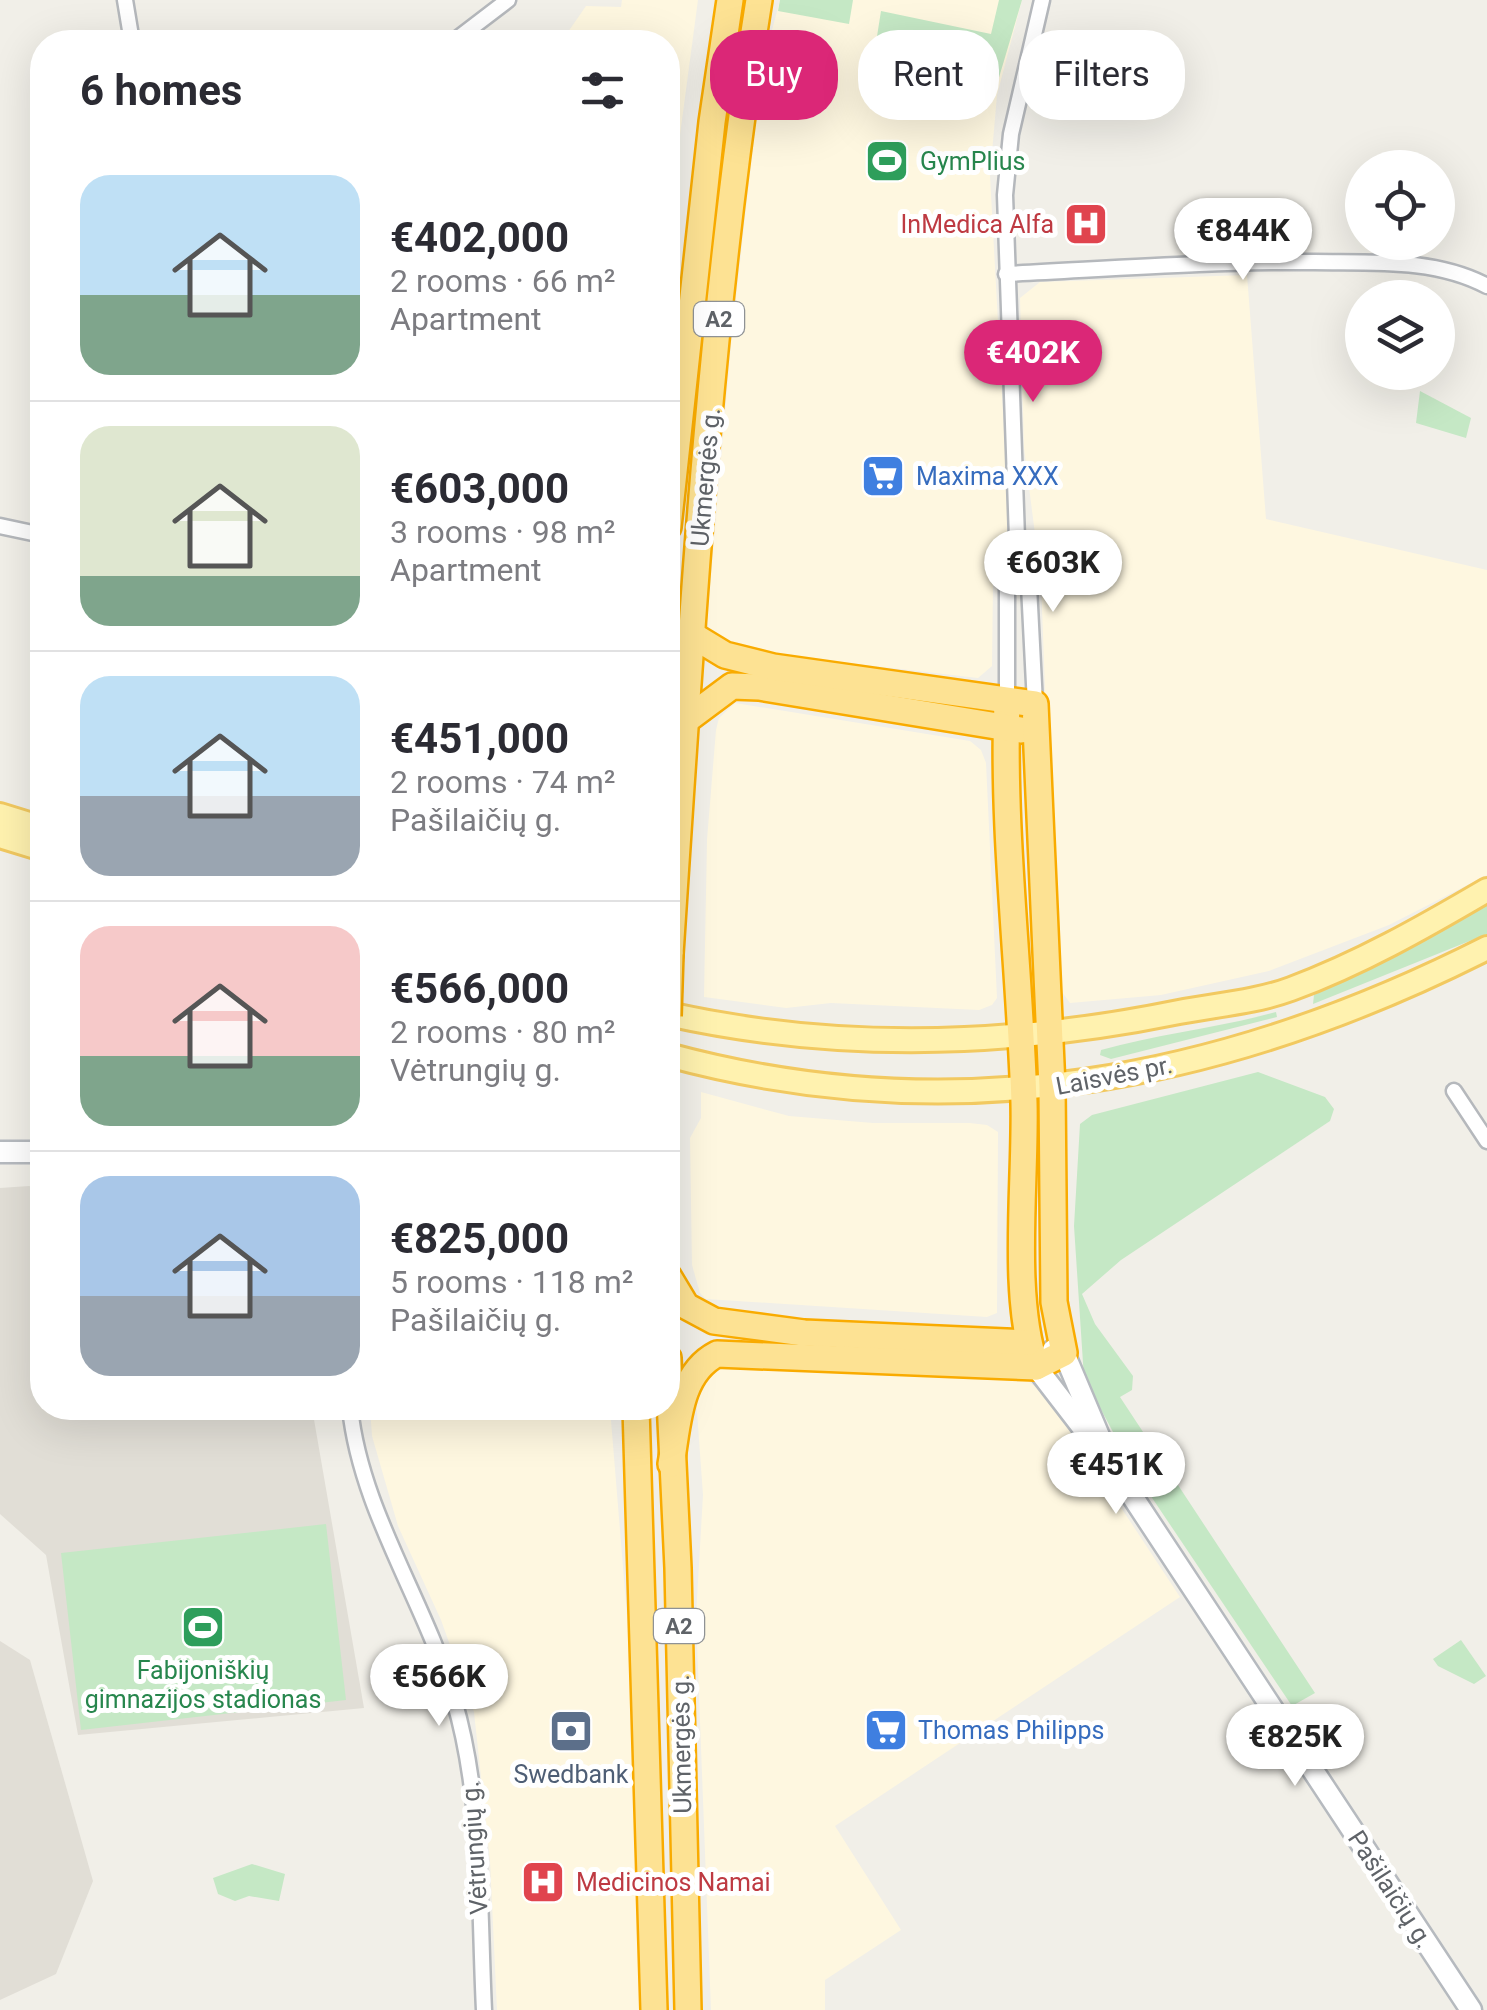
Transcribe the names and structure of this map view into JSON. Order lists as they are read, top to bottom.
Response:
{
  "streets": {
    "highway": ["A2", "Ukmergės g."],
    "main road": ["Laisvės pr."],
    "street": ["Vėtrungių g.", "Pašilaičių g."]
  },
  "places": {
    "sports": ["GymPlius", "Fabijoniškių gimnazijos stadionas"],
    "hospital": ["InMedica Alfa", "Medicinos Namai"],
    "supermarket": ["Maxima XXX", "Thomas Philipps"],
    "bank": ["Swedbank"]
  },
  "page": {
    "chip": ["Buy", "Rent", "Filters"],
    "heading": "6 homes",
    "list": [
      {
        "name": "€402,000",
        "note": "2 rooms · 66 m² · Apartment"
      },
      {
        "name": "€603,000",
        "note": "3 rooms · 98 m² · Apartment"
      },
      {
        "name": "€451,000",
        "note": "2 rooms · 74 m² · Pašilaičių g."
      },
      {
        "name": "€566,000",
        "note": "2 rooms · 80 m² · Vėtrungių g."
      },
      {
        "name": "€825,000",
        "note": "5 rooms · 118 m² · Pašilaičių g."
      }
    ],
    "price": [
      "€844K",
      "€402K",
      "€603K",
      "€451K",
      "€566K",
      "€825K"
    ]
  }
}
